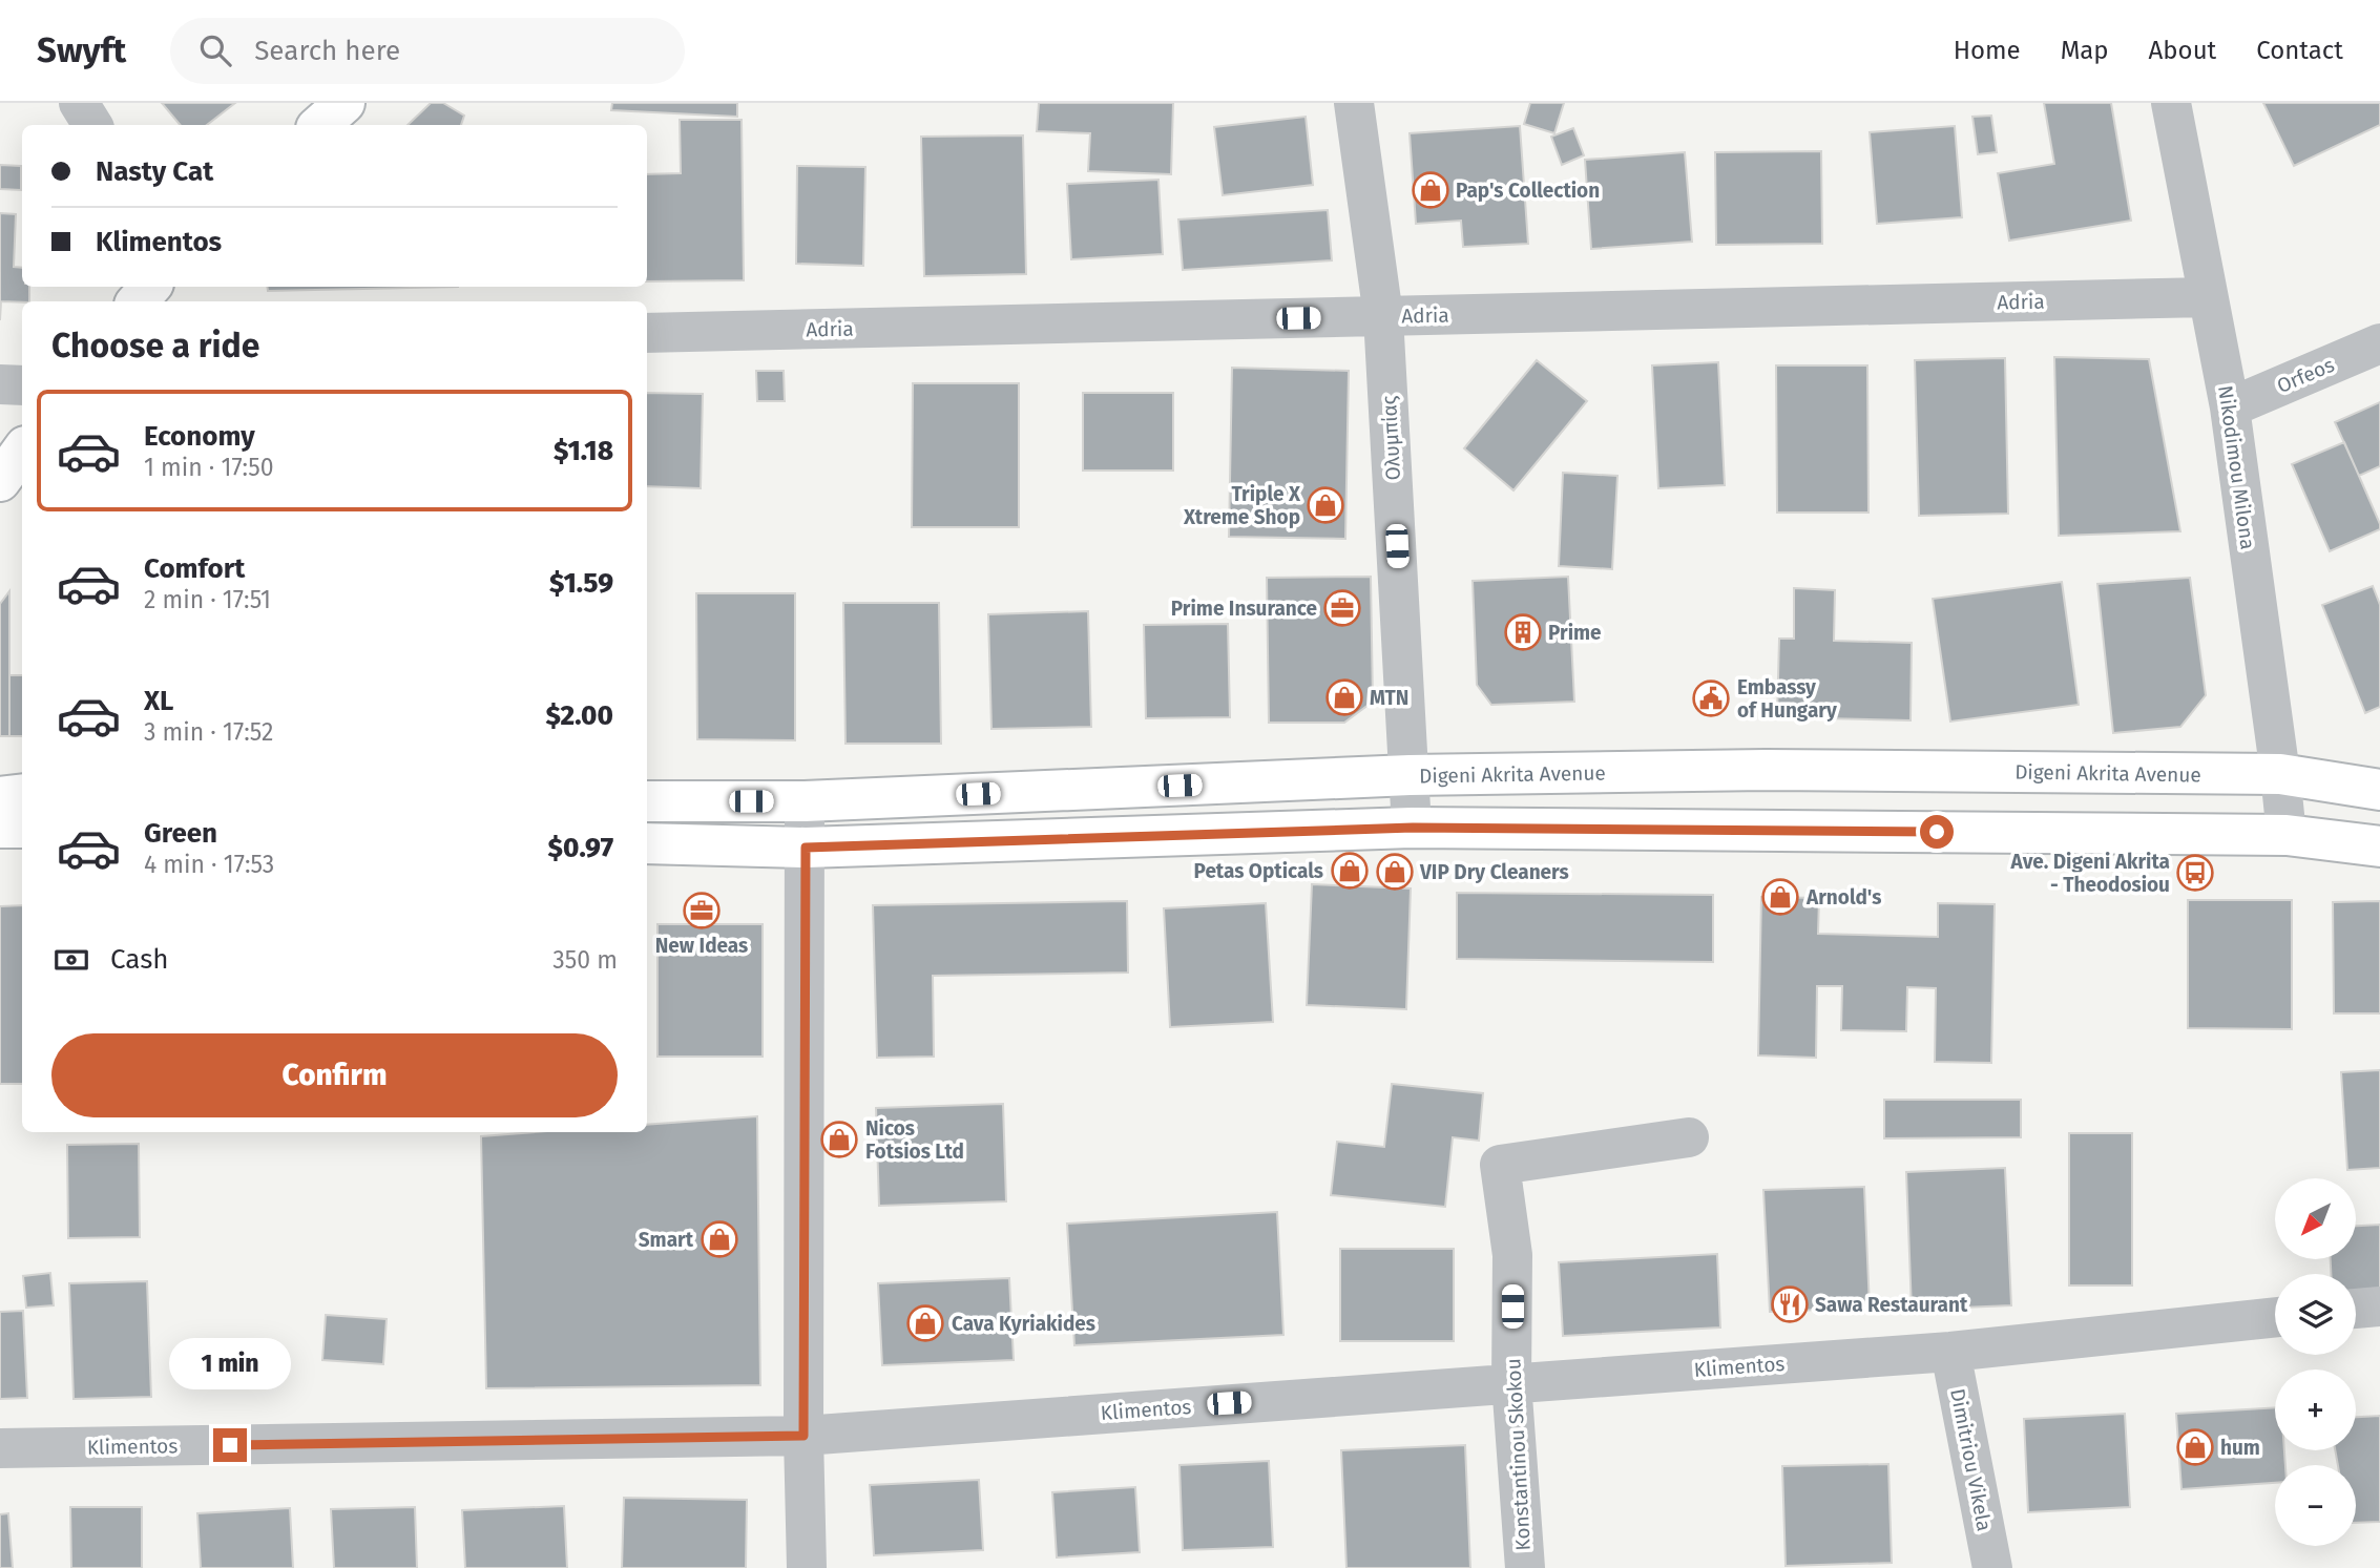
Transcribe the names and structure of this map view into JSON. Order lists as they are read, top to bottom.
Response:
{
  "streets": {
    "main road": ["Digeni Akrita Avenue"],
    "street": [
      "Adria",
      "Orfeos",
      "Ολυμπίας",
      "Nikodimou Milona",
      "Klimentos",
      "Konstantinou Skokou",
      "Dimitriou Vikela"
    ]
  },
  "crossings": [
    ["Adria", "Ολυμπίας"],
    ["Adria", "Nikodimou Milona"],
    ["Orfeos", "Nikodimou Milona"],
    ["Ολυμπίας", "Digeni Akrita Avenue"],
    ["Nikodimou Milona", "Digeni Akrita Avenue"],
    ["Klimentos", "Konstantinou Skokou"],
    ["Klimentos", "Dimitriou Vikela"]
  ],
  "places": {
    "shop": [
      "Pap's Collection",
      "Triple X Xtreme Shop",
      "MTN",
      "Petas Opticals",
      "VIP Dry Cleaners",
      "Arnold's",
      "Nicos Fotsios Ltd",
      "Smart",
      "Cava Kyriakides",
      "hum"
    ],
    "office": ["Prime Insurance", "New Ideas"],
    "building": ["Prime"],
    "public building": ["Embassy of Hungary"],
    "bus stop": ["Ave. Digeni Akrita - Theodosiou"],
    "restaurant": ["Sawa Restaurant"]
  },
  "north": "bottom left",
  "page": {
    "header": "Swyft",
    "search": "Search here",
    "nav": [
      "Home",
      "Map",
      "About",
      "Contact"
    ],
    "banner": ["Nasty Cat", "Klimentos"],
    "heading": "Choose a ride",
    "list": [
      {
        "name": "Economy",
        "note": "1 min · 17:50",
        "value": "$1.18"
      },
      {
        "name": "Comfort",
        "note": "2 min · 17:51",
        "value": "$1.59"
      },
      {
        "name": "XL",
        "note": "3 min · 17:52",
        "value": "$2.00"
      },
      {
        "name": "Green",
        "note": "4 min · 17:53",
        "value": "$0.97"
      }
    ],
    "pay": ["Cash", "350 m"],
    "buttons": "Confirm",
    "map_buttons": ["+", "−"],
    "bubble": "1 min"
  }
}
